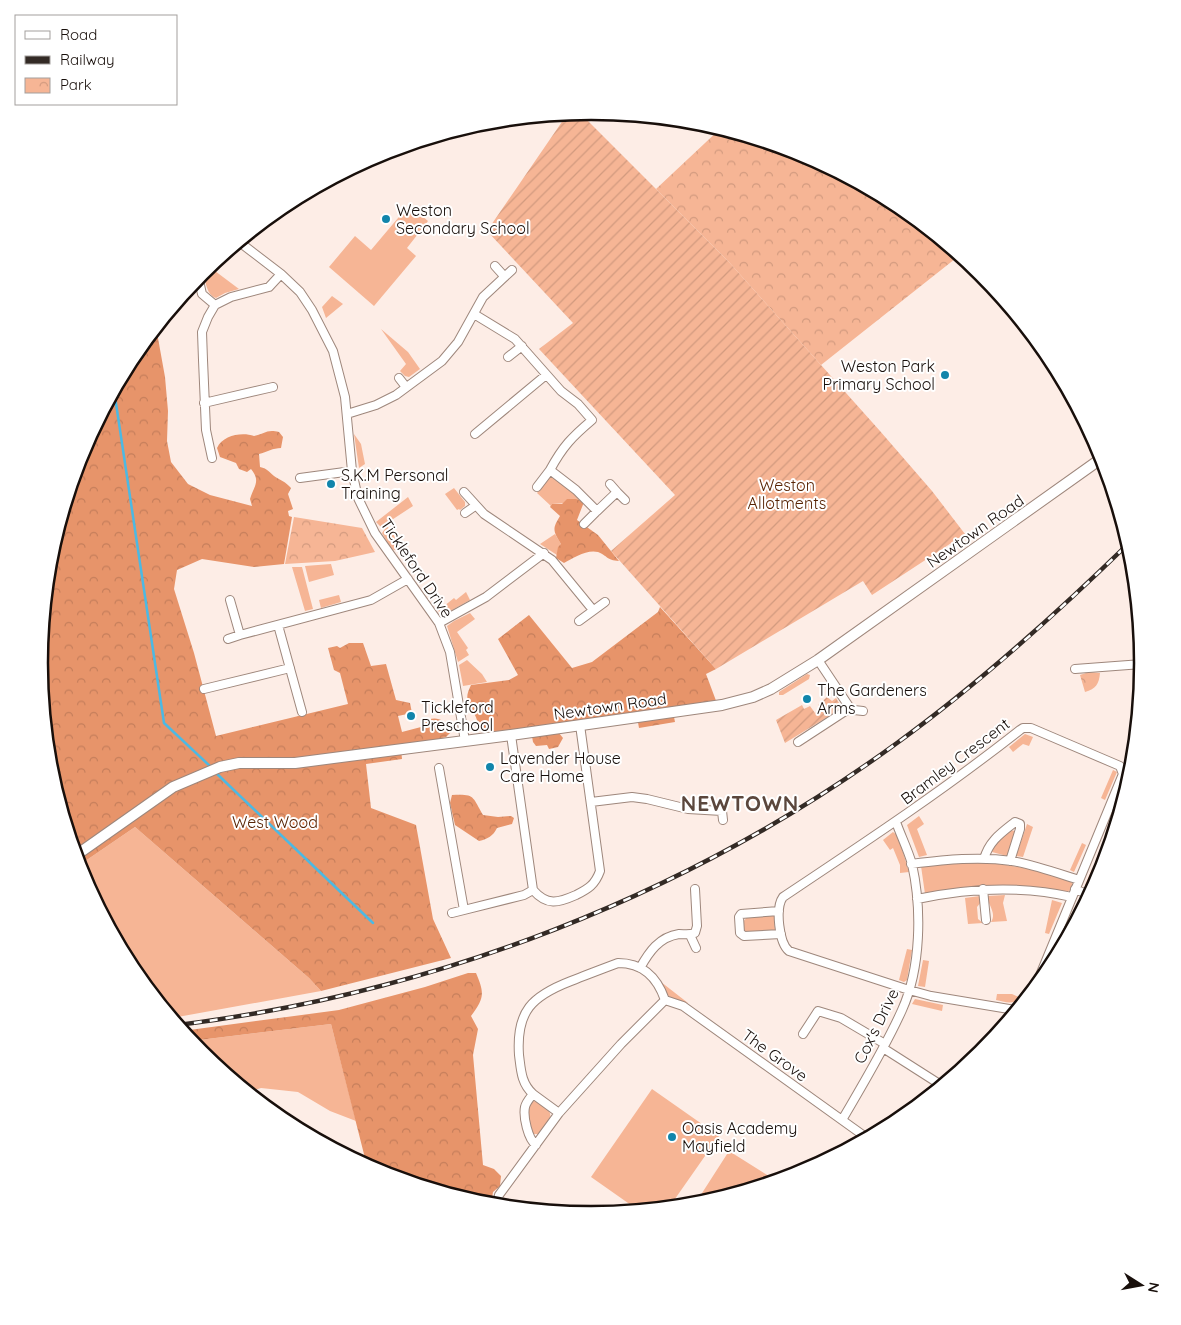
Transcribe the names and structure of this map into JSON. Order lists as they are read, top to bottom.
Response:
{
  "streets": {
    "street": [
      "Newtown Road",
      "Tickleford Drive",
      "Bramley Crescent",
      "Cox's Drive",
      "The Grove"
    ]
  },
  "crossings": [
    ["Newtown Road", "Tickleford Drive"],
    ["Bramley Crescent", "Cox's Drive"],
    ["Cox's Drive", "The Grove"]
  ],
  "districts": ["NEWTOWN"],
  "parks": ["Weston Allotments", "West Wood"],
  "places": [
    "Weston Secondary School",
    "Weston Park Primary School",
    "S.K.M Personal Training",
    "The Gardeners Arms",
    "Tickleford Preschool",
    "Lavender House Care Home",
    "Oasis Academy Mayfield"
  ],
  "legend": ["Road", "Railway", "Park"],
  "north": "right"
}
